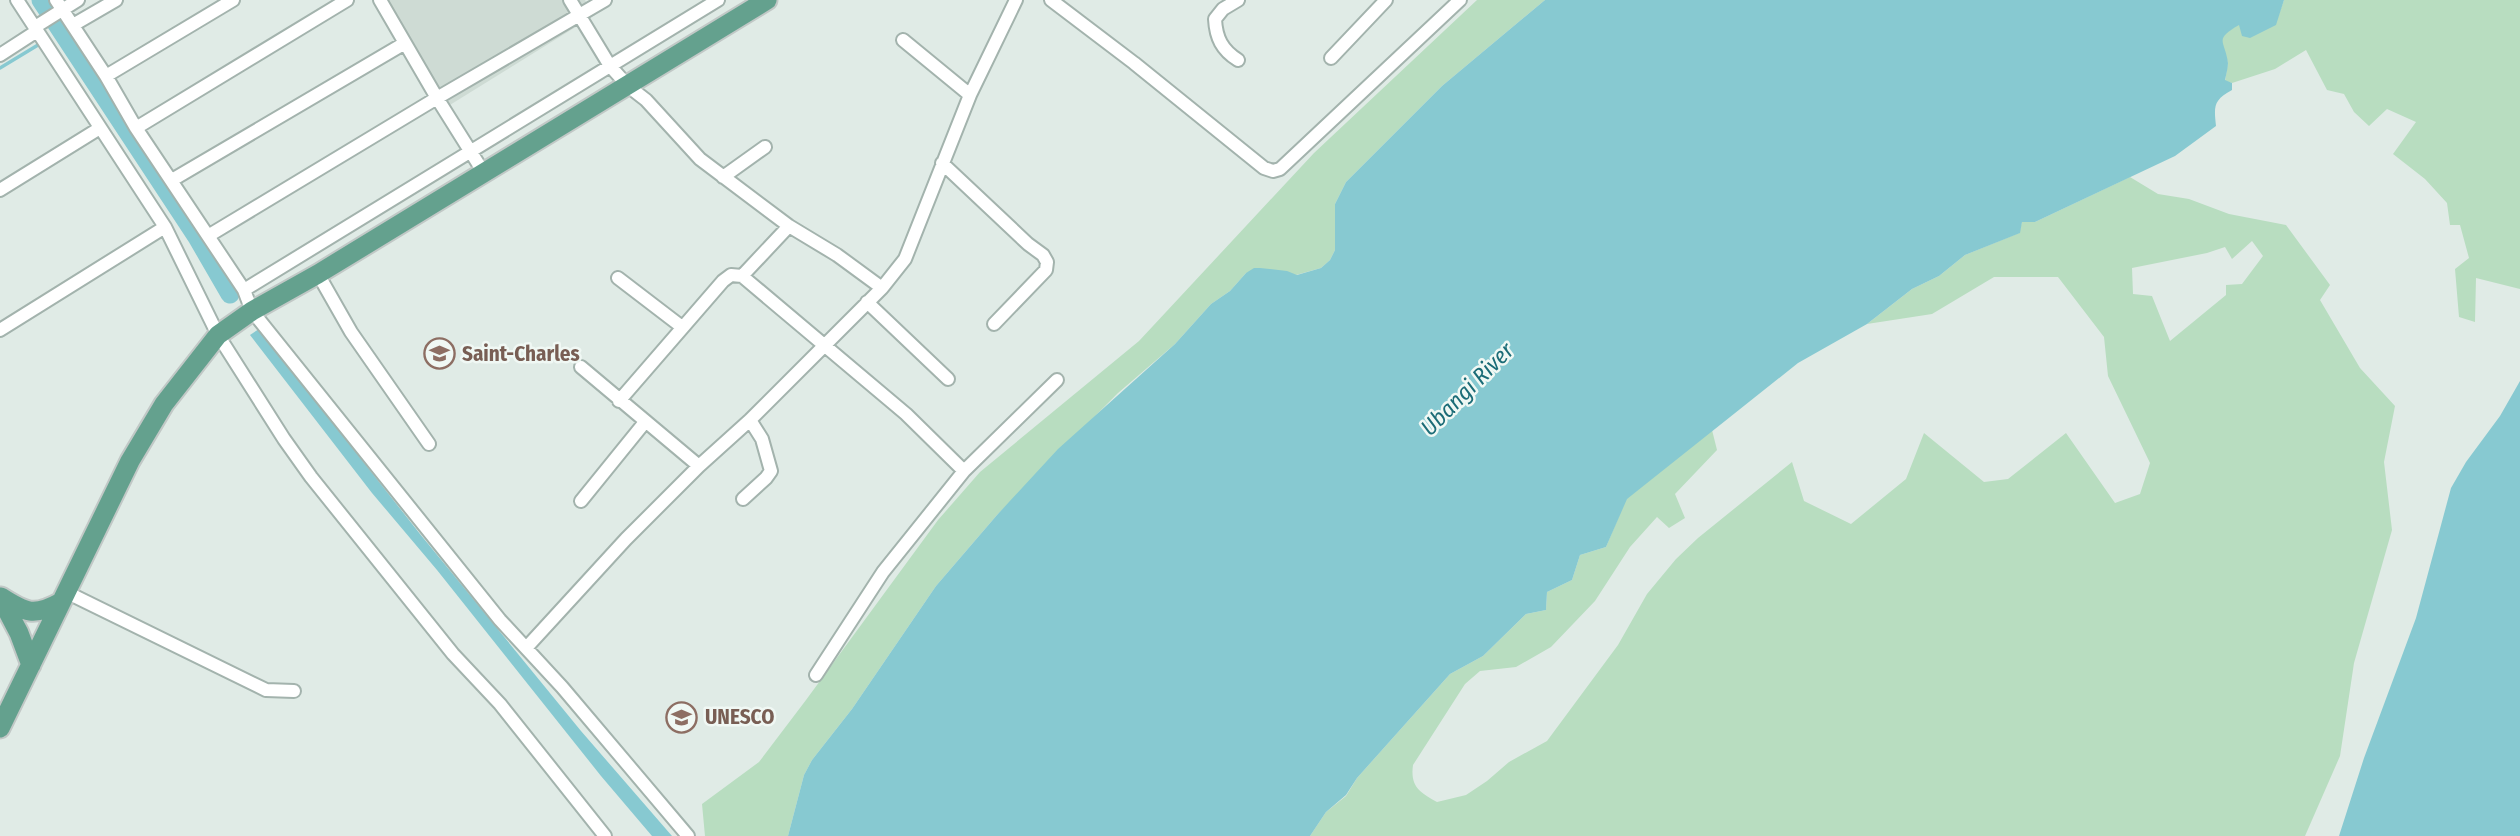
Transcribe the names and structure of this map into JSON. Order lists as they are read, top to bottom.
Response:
{
  "water": ["Ubangi River"],
  "places": {
    "school or university": ["Saint-Charles", "UNESCO"]
  }
}
